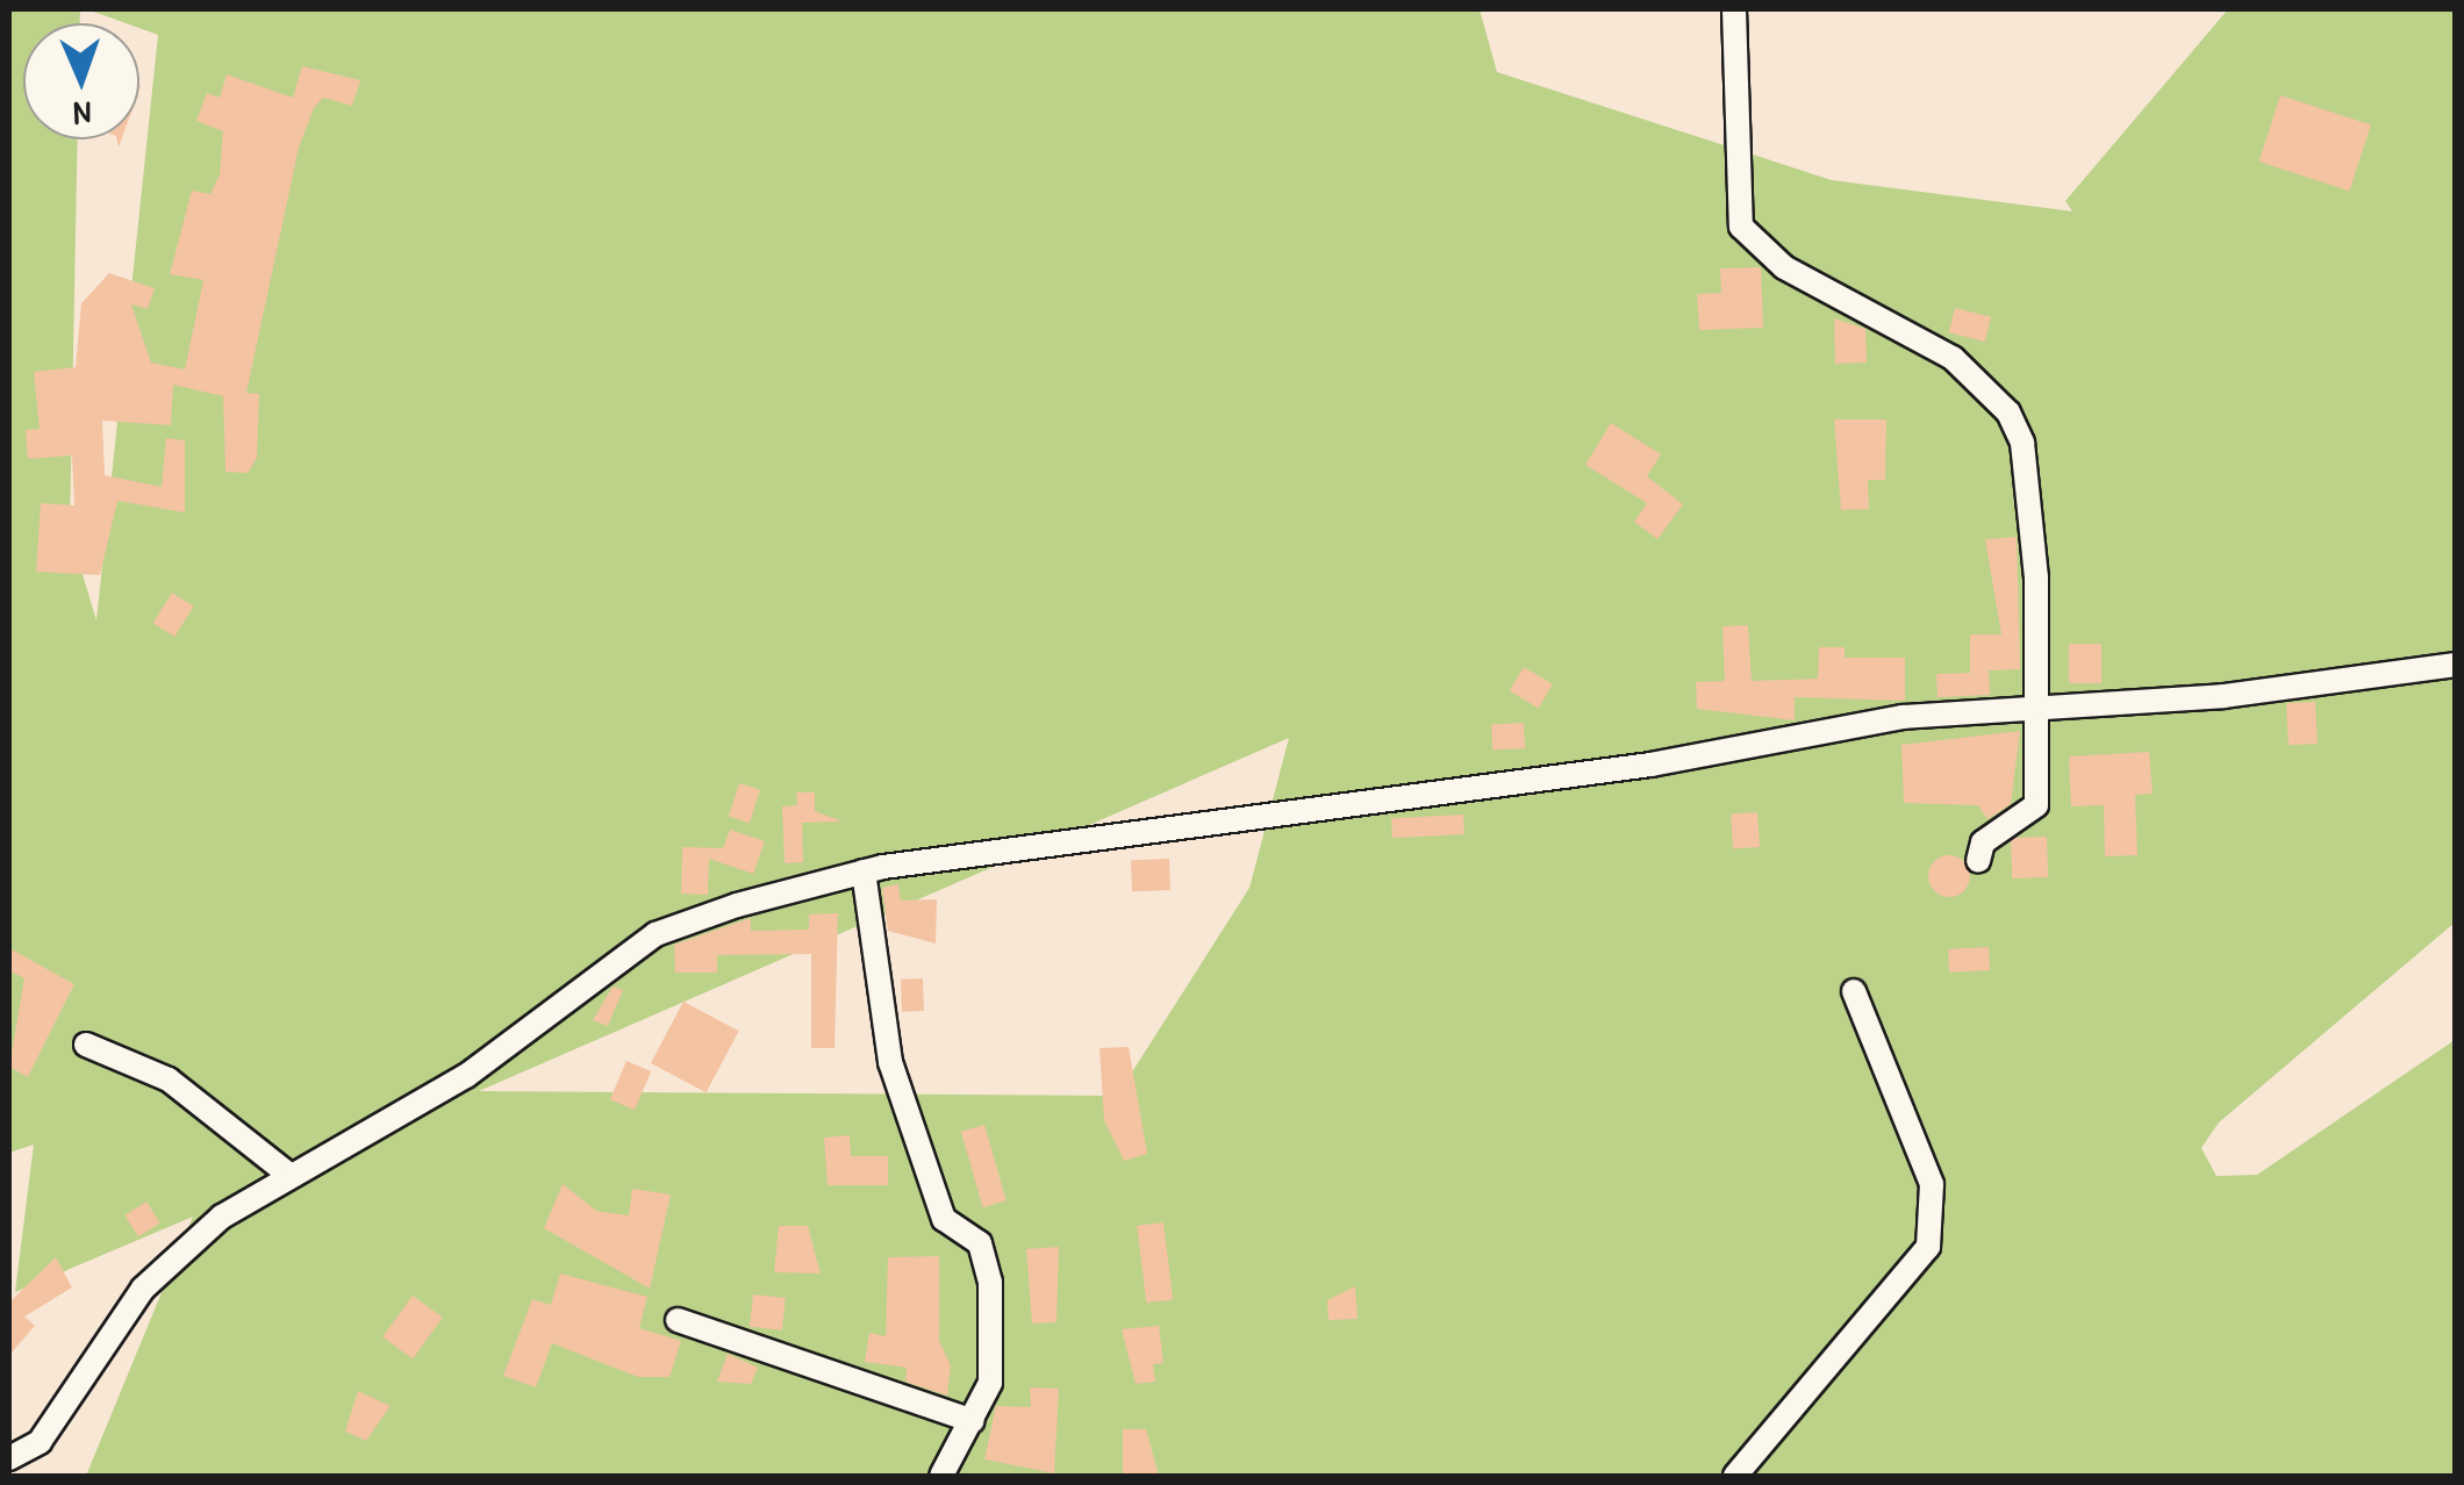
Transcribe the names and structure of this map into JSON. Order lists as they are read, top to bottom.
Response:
{
  "north": "bottom"
}
